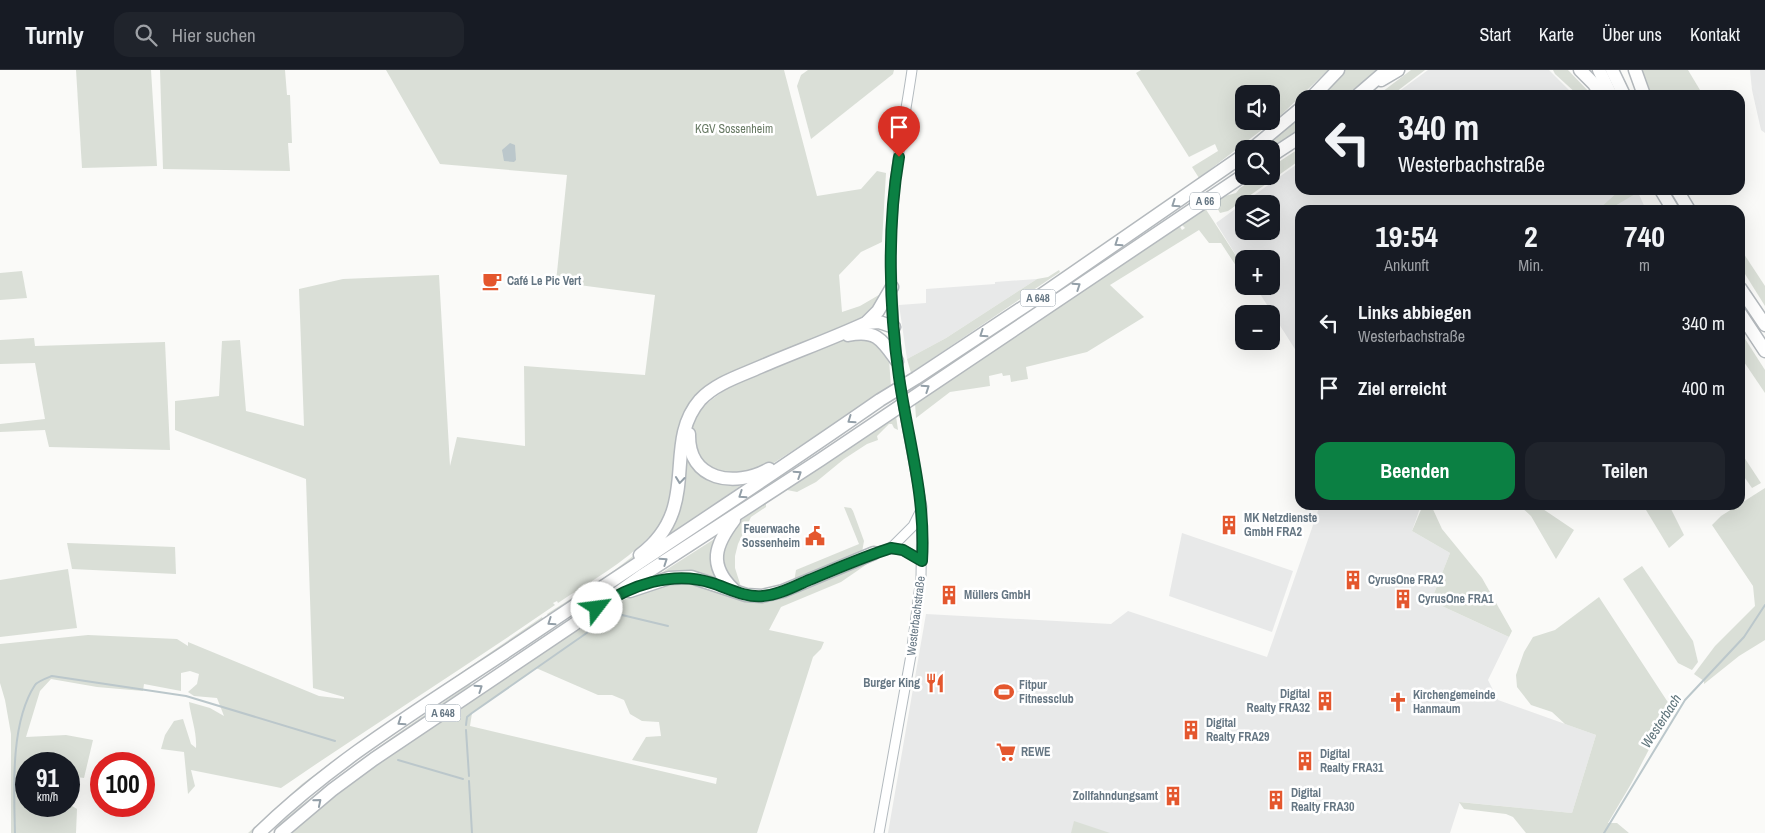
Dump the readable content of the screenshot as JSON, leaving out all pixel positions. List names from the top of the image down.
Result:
{
  "streets": {
    "highway": ["A 66", "A 648"],
    "main road": ["Westerbachstraße"]
  },
  "crossings": [
    ["A 66", "A 648"]
  ],
  "water": ["Westerbach"],
  "parks": ["KGV Sossenheim"],
  "places": {
    "cafe": ["Café Le Pic Vert"],
    "building": [
      "MK Netzdienste GmbH FRA2",
      "CyrusOne FRA2",
      "Müllers GmbH",
      "CyrusOne FRA1",
      "Digital Realty FRA32",
      "Digital Realty FRA29",
      "Digital Realty FRA31",
      "Zollfahndungsamt",
      "Digital Realty FRA30"
    ],
    "public building": ["Feuerwache Sossenheim"],
    "restaurant": ["Burger King"],
    "sports": ["Fitpur Fitnessclub"],
    "church": ["Kirchengemeinde Hanmaum"],
    "supermarket": ["REWE"]
  },
  "page": {
    "header": "Turnly",
    "search": "Hier suchen",
    "nav": [
      "Start",
      "Karte",
      "Über uns",
      "Kontakt"
    ],
    "map_buttons": ["+", "−"],
    "turn": ["340 m", "Westerbachstraße"],
    "eta": [
      "19:54",
      "Ankunft",
      "2",
      "Min.",
      "740",
      "m"
    ],
    "list": [
      {
        "name": "Links abbiegen",
        "note": "Westerbachstraße",
        "value": "340 m"
      },
      {
        "name": "Ziel erreicht",
        "value": "400 m"
      }
    ],
    "buttons": ["Beenden", "Teilen"],
    "speed": "91 km/h",
    "limit": "100"
  }
}
